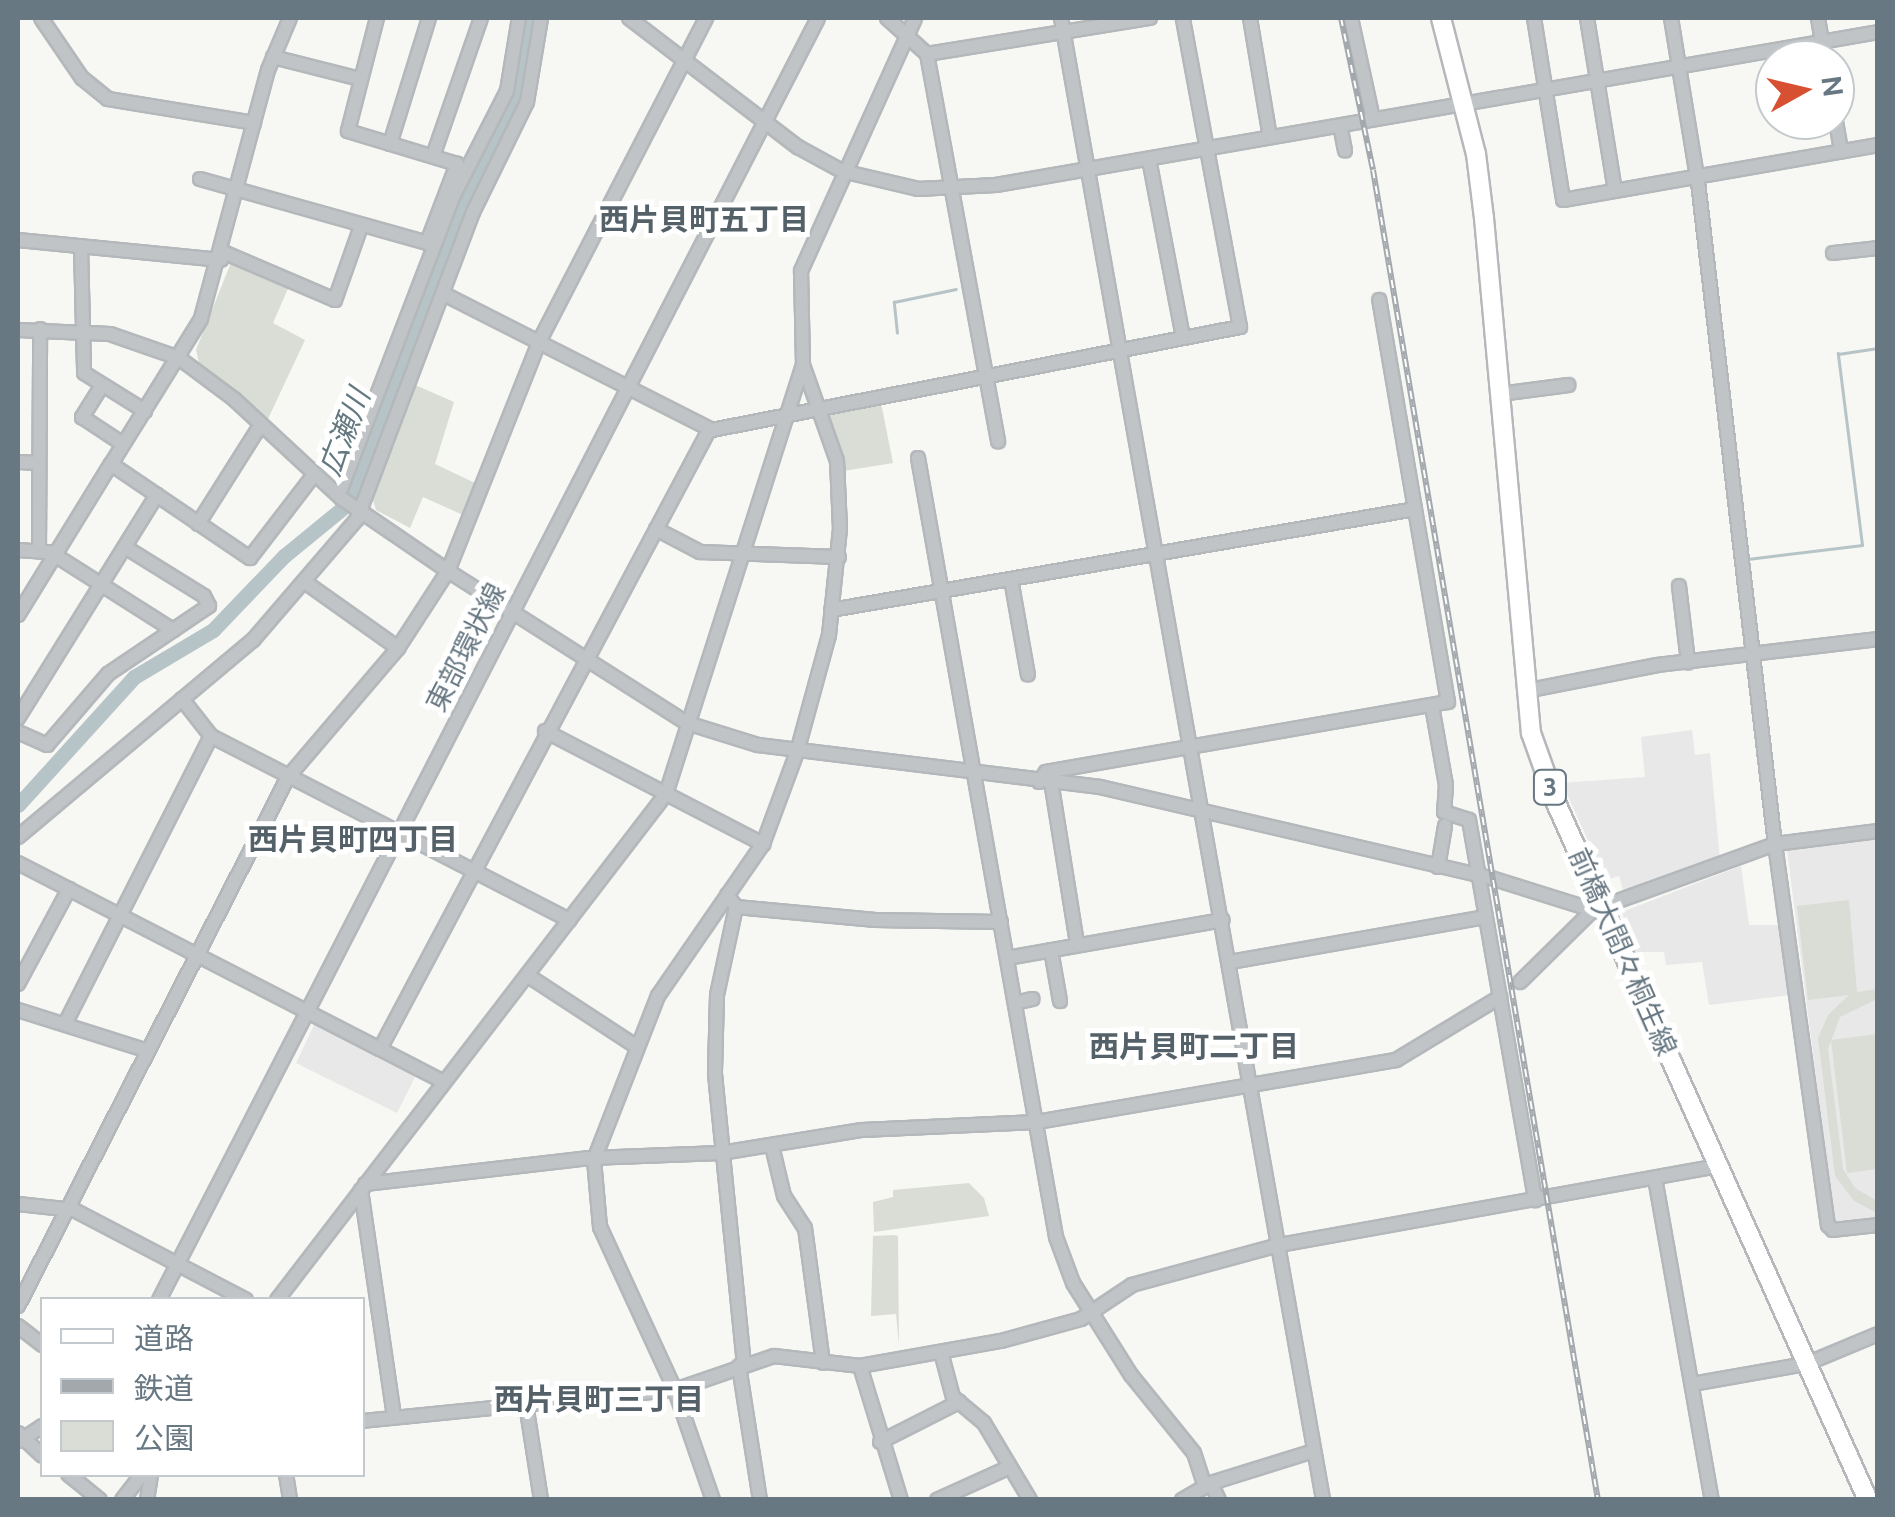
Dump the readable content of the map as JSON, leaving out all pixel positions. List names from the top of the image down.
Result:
{
  "streets": {
    "main road": ["3", "前橋大間々桐生線"],
    "street": ["東部環状線"]
  },
  "districts": [
    "西片貝町五丁目",
    "西片貝町四丁目",
    "西片貝町二丁目",
    "西片貝町三丁目"
  ],
  "water": ["広瀬川"],
  "legend": ["道路", "鉄道", "公園"],
  "north": "right"
}
